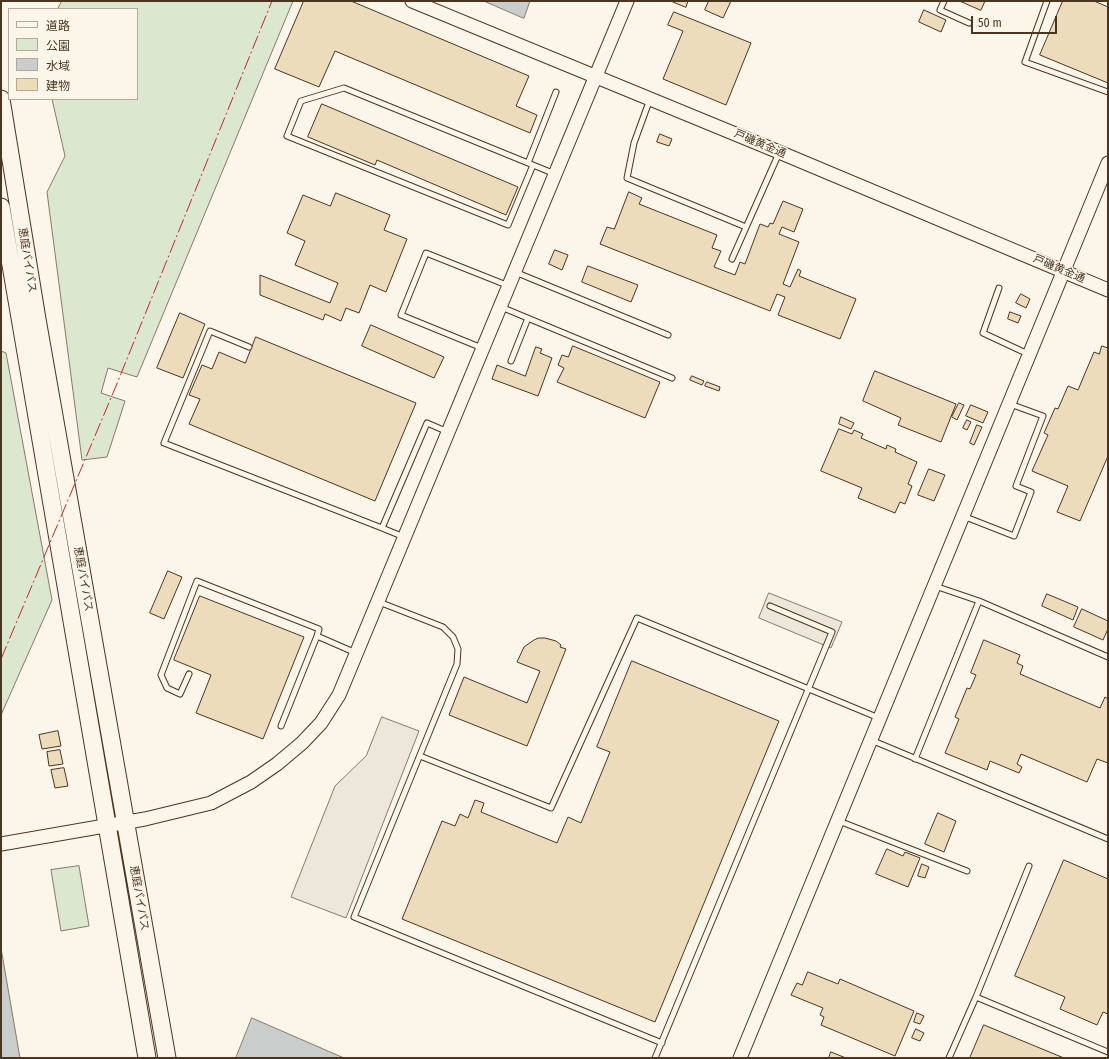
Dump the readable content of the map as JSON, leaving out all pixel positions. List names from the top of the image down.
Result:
{
  "streets": {
    "highway": ["恵庭バイパス"],
    "street": ["戸磯黄金通"]
  },
  "legend": [
    "道路",
    "公園",
    "水域",
    "建物"
  ],
  "scale_bar": "50 m"
}
